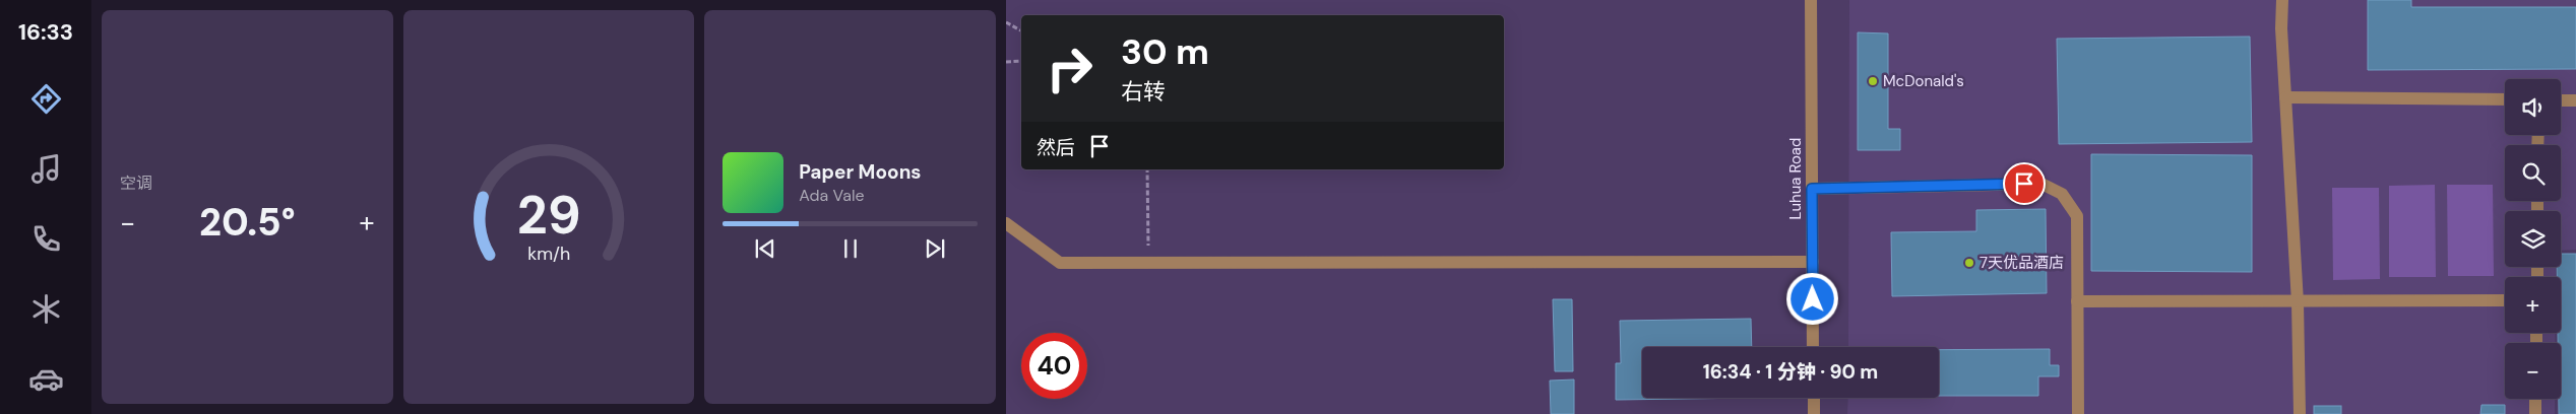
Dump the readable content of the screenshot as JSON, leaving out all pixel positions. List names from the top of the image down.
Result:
{
  "streets": {
    "street": ["Luhua Road"]
  },
  "places": ["McDonald's", "7天优品酒店"],
  "page": {
    "tabs": "16:33",
    "tile": "空调",
    "turn": ["30 m", "右转"],
    "map_buttons": ["+", "−"],
    "then": "然后",
    "song": ["Paper Moons", "Ada Vale"],
    "heat": ["−", "20.5°", "+"],
    "limit": "40",
    "trip": "16:34 · 1 分钟 · 90 m",
    "gauge": ["29", "km/h"]
  }
}
